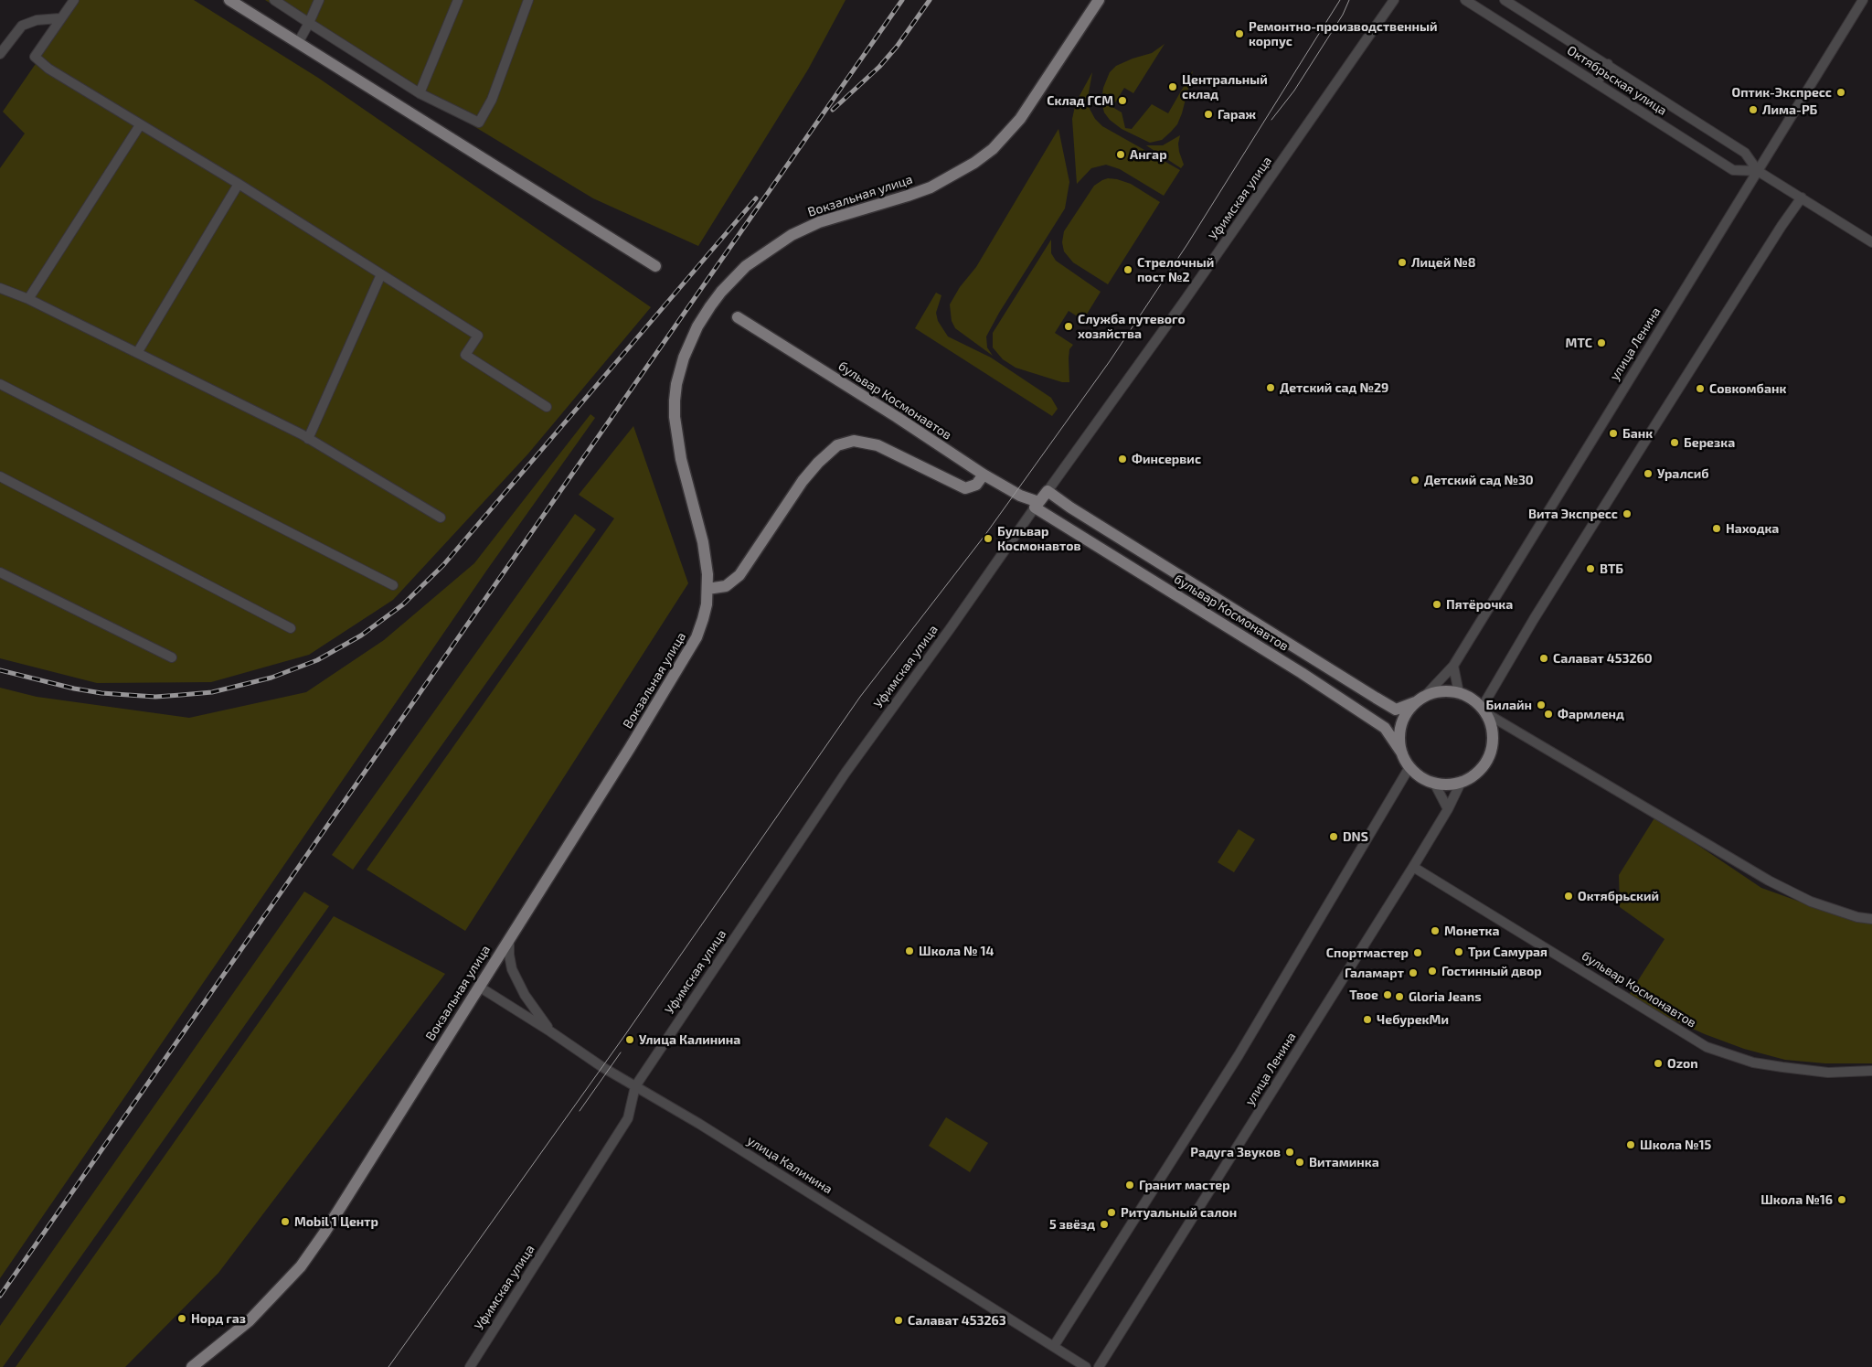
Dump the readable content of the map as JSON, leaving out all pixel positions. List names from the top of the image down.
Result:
{
  "streets": {
    "main road": [
      "Вокзальная улица",
      "Уфимская улица",
      "улица Ленина",
      "бульвар Космонавтов"
    ],
    "street": ["Октябрьская улица", "улица Калинина"]
  },
  "crossings": [
    ["Октябрьская улица", "улица Ленина"],
    ["Вокзальная улица", "улица Калинина"],
    ["Уфимская улица", "бульвар Космонавтов"],
    ["Уфимская улица", "улица Калинина"],
    ["улица Ленина", "бульвар Космонавтов"]
  ],
  "places": [
    "Ремонтно-производственный корпус",
    "Центральный склад",
    "Оптик-Экспресс",
    "Склад ГСМ",
    "Лима-РБ",
    "Гараж",
    "Ангар",
    "Лицей №8",
    "Стрелочный пост №2",
    "Служба путевого хозяйства",
    "МТС",
    "Детский сад №29",
    "Совкомбанк",
    "Банк",
    "Березка",
    "Финсервис",
    "Уралсиб",
    "Детский сад №30",
    "Вита Экспресс",
    "Находка",
    "Бульвар Космонавтов",
    "ВТБ",
    "Пятёрочка",
    "Салават 453260",
    "Билайн",
    "Фармленд",
    "DNS",
    "Октябрьский",
    "Монетка",
    "Школа № 14",
    "Три Самурая",
    "Спортмастер",
    "Гостинный двор",
    "Галамарт",
    "Твое",
    "Gloria Jeans",
    "ЧебурекМи",
    "Улица Калинина",
    "Ozon",
    "Школа №15",
    "Радуга Звуков",
    "Витаминка",
    "Гранит мастер",
    "Школа №16",
    "Ритуальный салон",
    "Mobil 1 Центр",
    "5 звёзд",
    "Норд газ",
    "Салават 453263"
  ]
}
